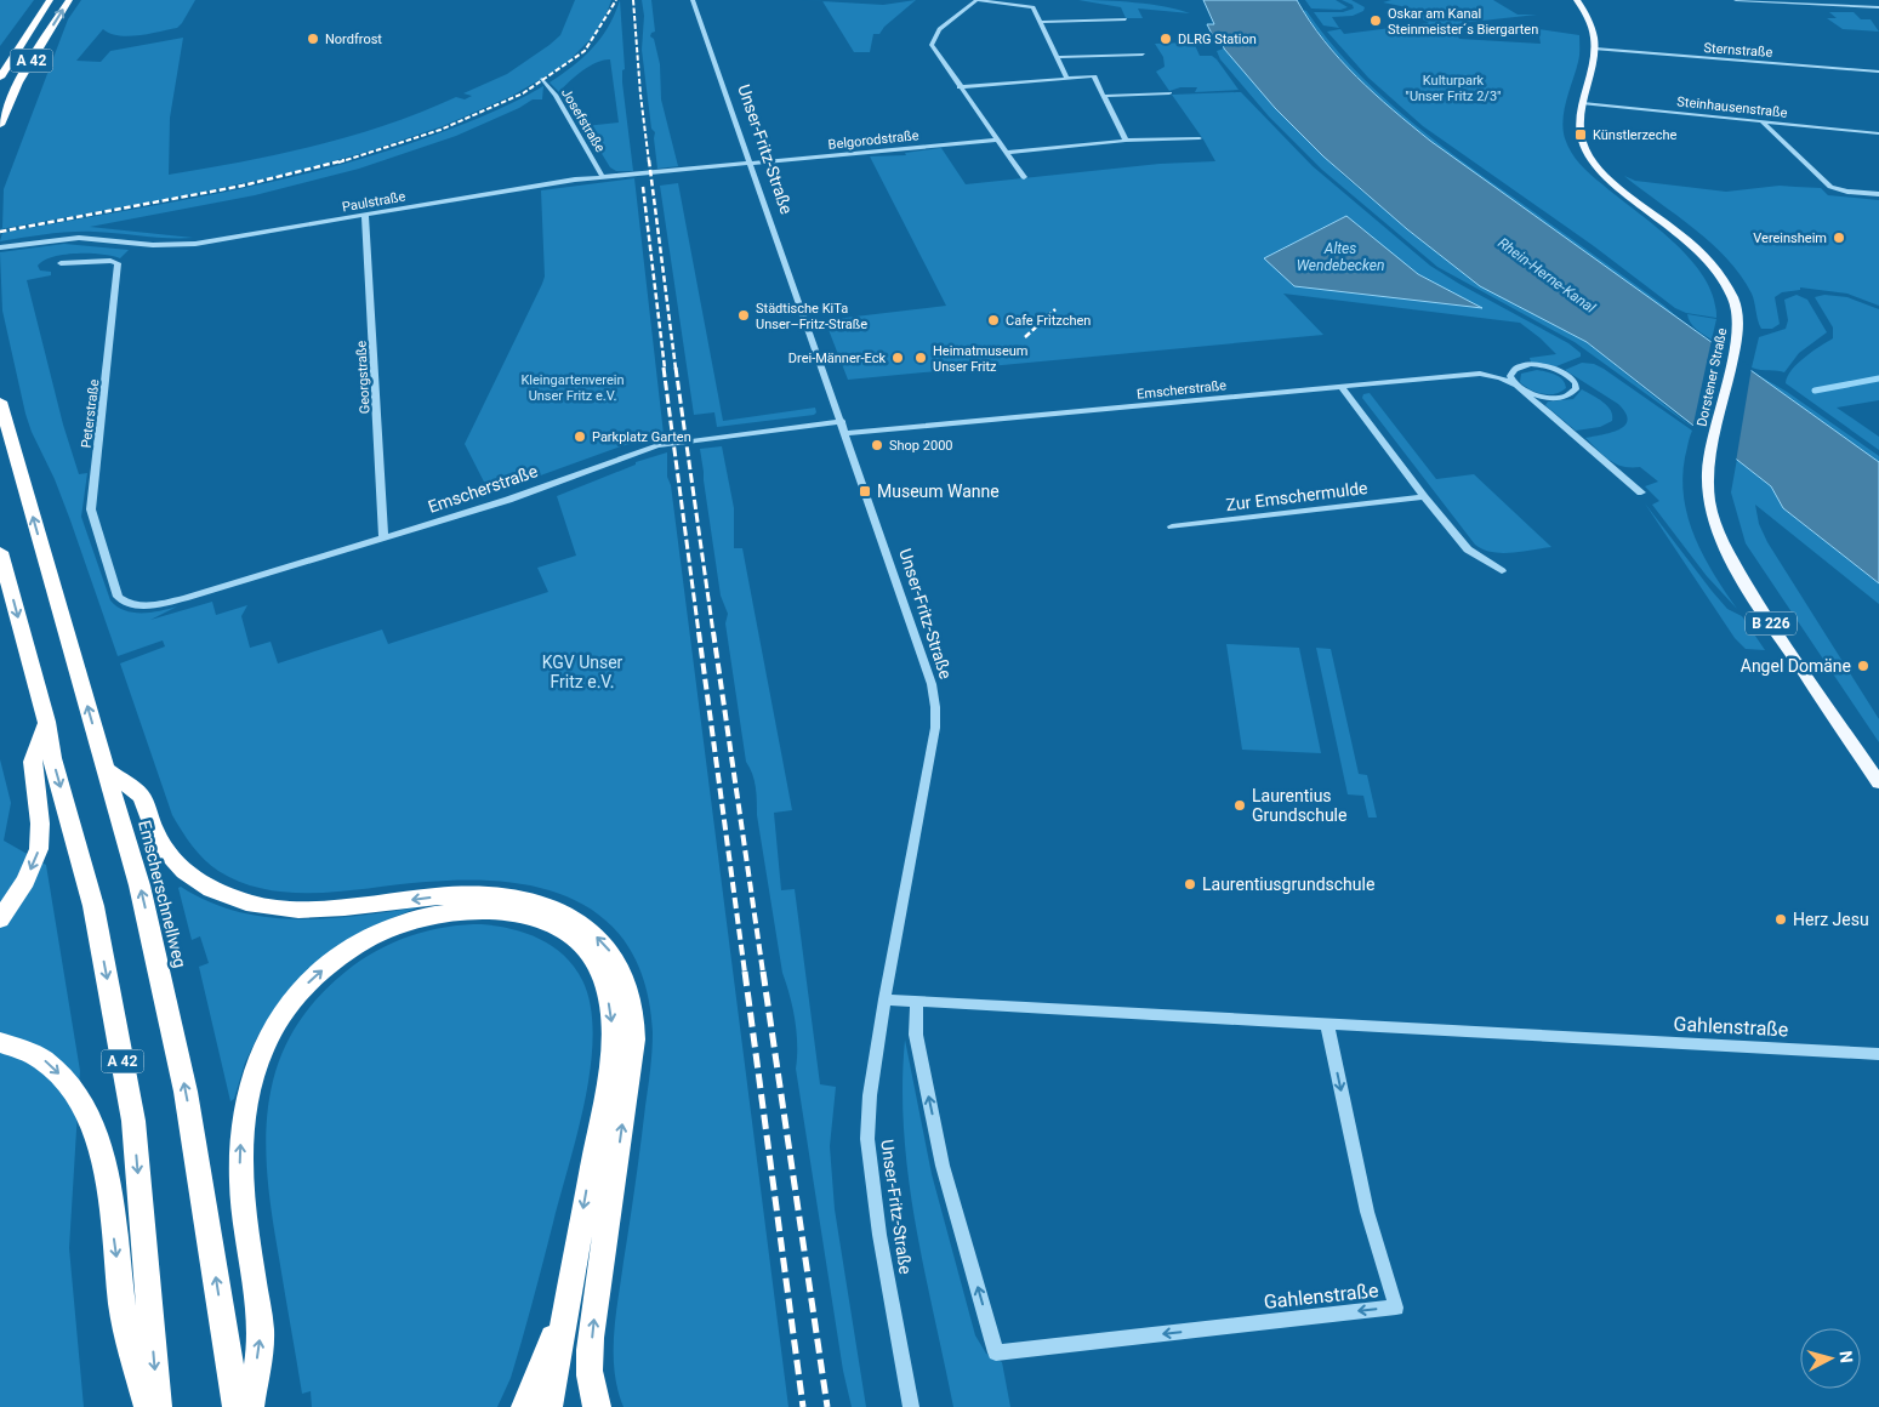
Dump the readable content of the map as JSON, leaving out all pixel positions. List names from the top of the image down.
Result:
{
  "streets": {
    "highway": ["A 42", "Emscherschnellweg"],
    "main road": ["Dorstener Straße", "B 226"],
    "street": [
      "Sternstraße",
      "Steinhausenstraße",
      "Josefstraße",
      "Belgorodstraße",
      "Unser-Fritz-Straße",
      "Paulstraße",
      "Georgstraße",
      "Emscherstraße",
      "Peterstraße",
      "Zur Emschermulde",
      "Gahlenstraße"
    ]
  },
  "crossings": [
    ["Sternstraße", "Dorstener Straße"],
    ["Steinhausenstraße", "Dorstener Straße"],
    ["Josefstraße", "Paulstraße"],
    ["Belgorodstraße", "Unser-Fritz-Straße"],
    ["Belgorodstraße", "Paulstraße"],
    ["Unser-Fritz-Straße", "Paulstraße"],
    ["Unser-Fritz-Straße", "Emscherstraße"],
    ["Unser-Fritz-Straße", "Gahlenstraße"],
    ["Paulstraße", "Georgstraße"],
    ["Georgstraße", "Emscherstraße"],
    ["Emscherstraße", "Peterstraße"]
  ],
  "water": ["Altes Wendebecken", "Rhein-Herne-Kanal"],
  "parks": ["Kulturpark \"Unser Fritz 2/3\"", "Kleingartenverein Unser Fritz e.V.", "KGV Unser Fritz e.V."],
  "places": {
    "other": [
      "Oskar am Kanal Steinmeister´s Biergarten",
      "Nordfrost",
      "DLRG Station",
      "Vereinsheim",
      "Städtische KiTa Unser–Fritz-Straße",
      "Cafe Fritzchen",
      "Drei-Männer-Eck",
      "Heimatmuseum Unser Fritz",
      "Parkplatz Garten",
      "Shop 2000",
      "Angel Domäne",
      "Laurentius Grundschule",
      "Laurentiusgrundschule",
      "Herz Jesu"
    ],
    "transit": ["Künstlerzeche", "Museum Wanne"]
  },
  "north": "right"
}
